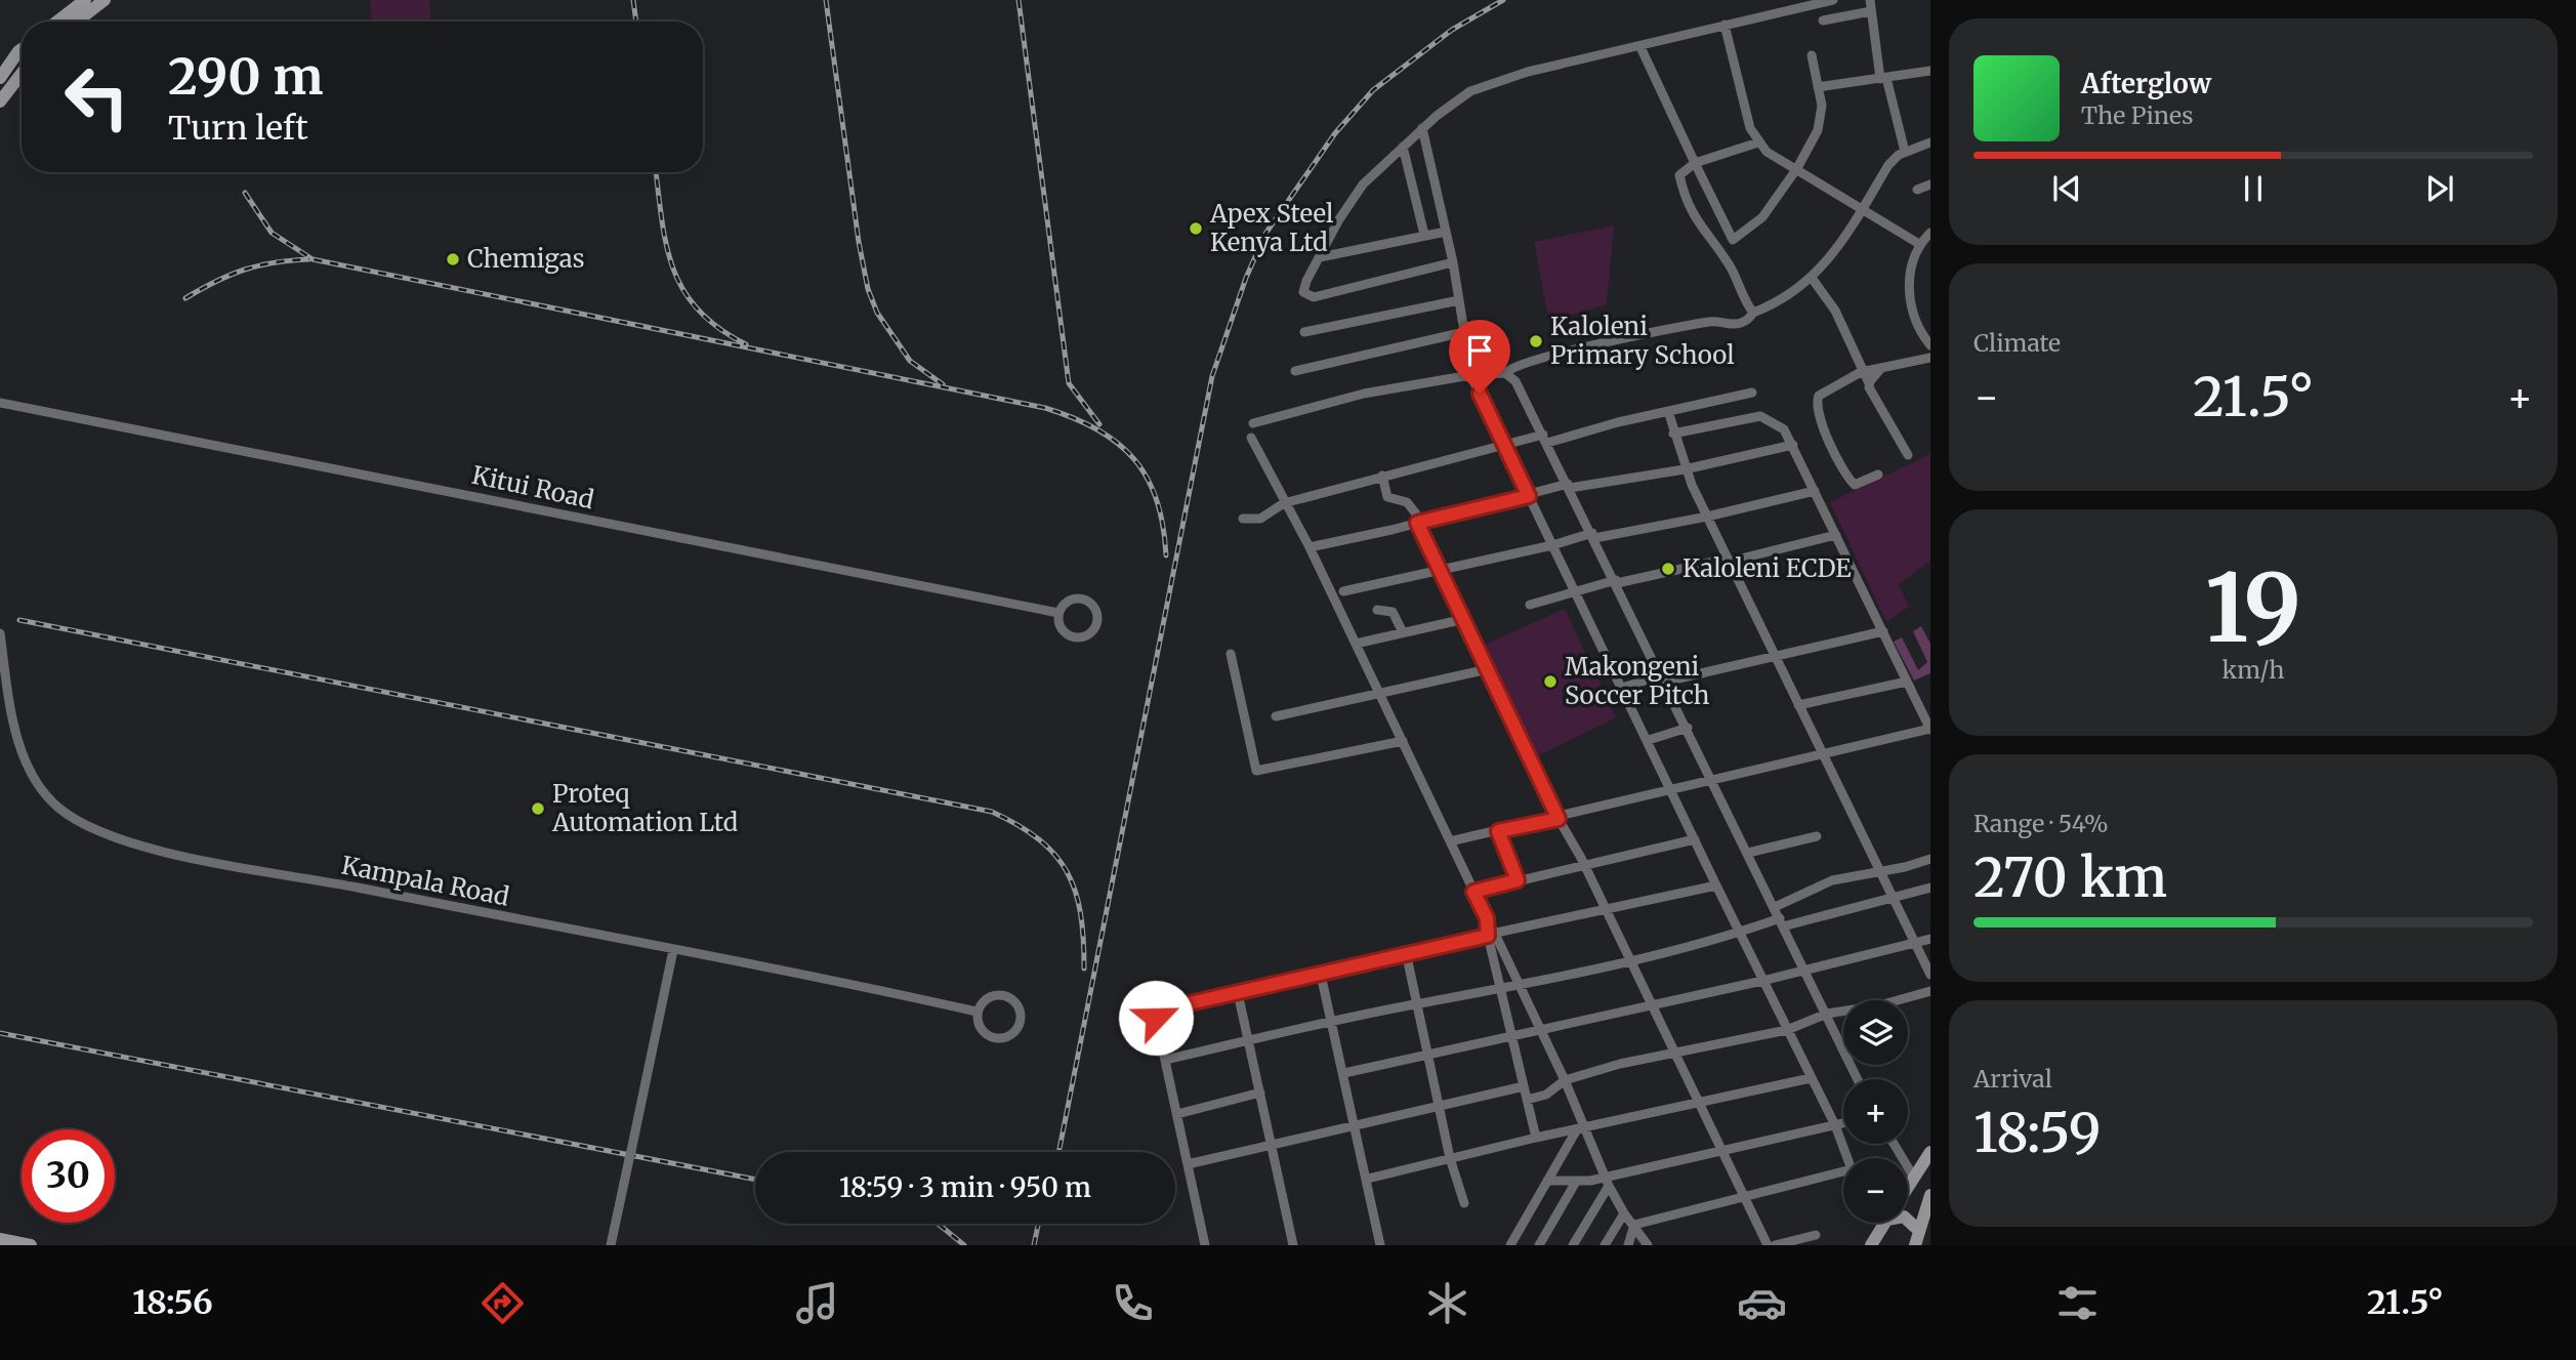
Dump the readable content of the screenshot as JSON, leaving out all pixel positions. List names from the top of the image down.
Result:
{
  "streets": {
    "street": ["Kitui Road", "Kampala Road"]
  },
  "places": [
    "Apex Steel Kenya Ltd",
    "Chemigas",
    "Kaloleni Primary School",
    "Kaloleni ECDE",
    "Makongeni Soccer Pitch",
    "Proteq Automation Ltd"
  ],
  "page": {
    "turn": ["290 m", "Turn left"],
    "song": ["Afterglow", "The Pines"],
    "tile": [
      "Climate",
      ["19", "km/h"],
      ["Range · 54%", "270 km"],
      ["Arrival", "18:59"]
    ],
    "heat": ["−", "21.5°", "+"],
    "map_buttons": ["+", "−"],
    "limit": "30",
    "trip": "18:59 · 3 min · 950 m",
    "tabs": ["18:56", "21.5°"]
  }
}
